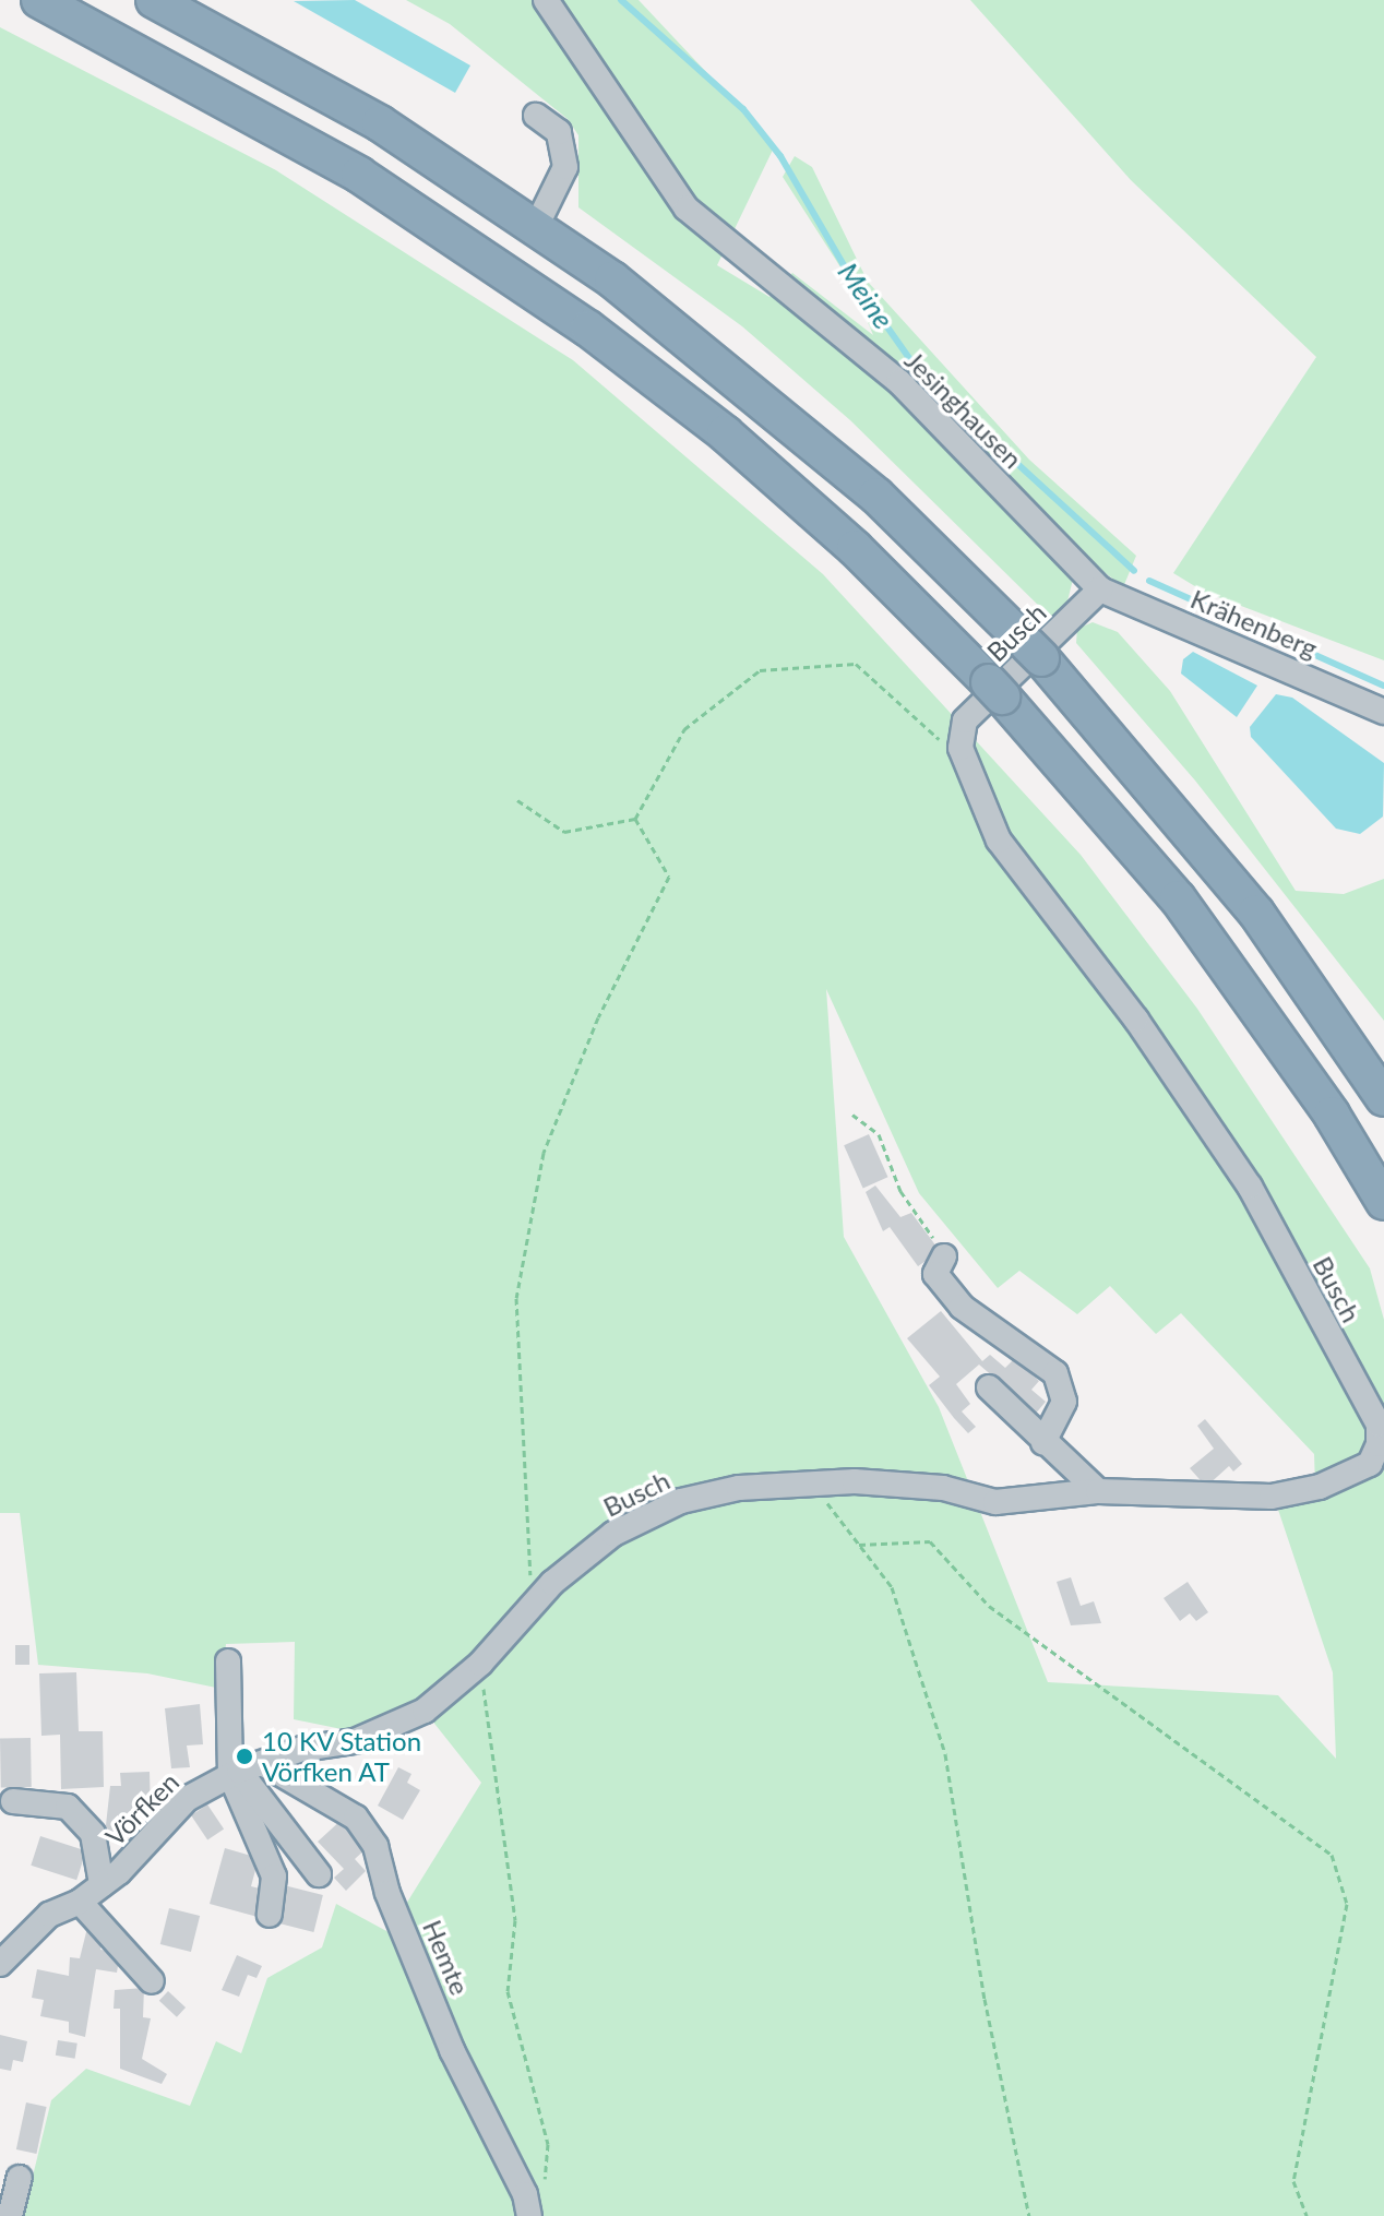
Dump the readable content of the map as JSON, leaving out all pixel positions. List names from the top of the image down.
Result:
{
  "streets": {
    "street": [
      "Jesinghausen",
      "Krähenberg",
      "Busch",
      "Vörfken",
      "Hemte"
    ]
  },
  "crossings": [
    ["Jesinghausen", "Krähenberg"],
    ["Jesinghausen", "Busch"],
    ["Krähenberg", "Busch"],
    ["Busch", "Vörfken"],
    ["Vörfken", "Hemte"]
  ],
  "water": ["Meine"],
  "places": ["10 KV Station Vörfken AT"]
}
